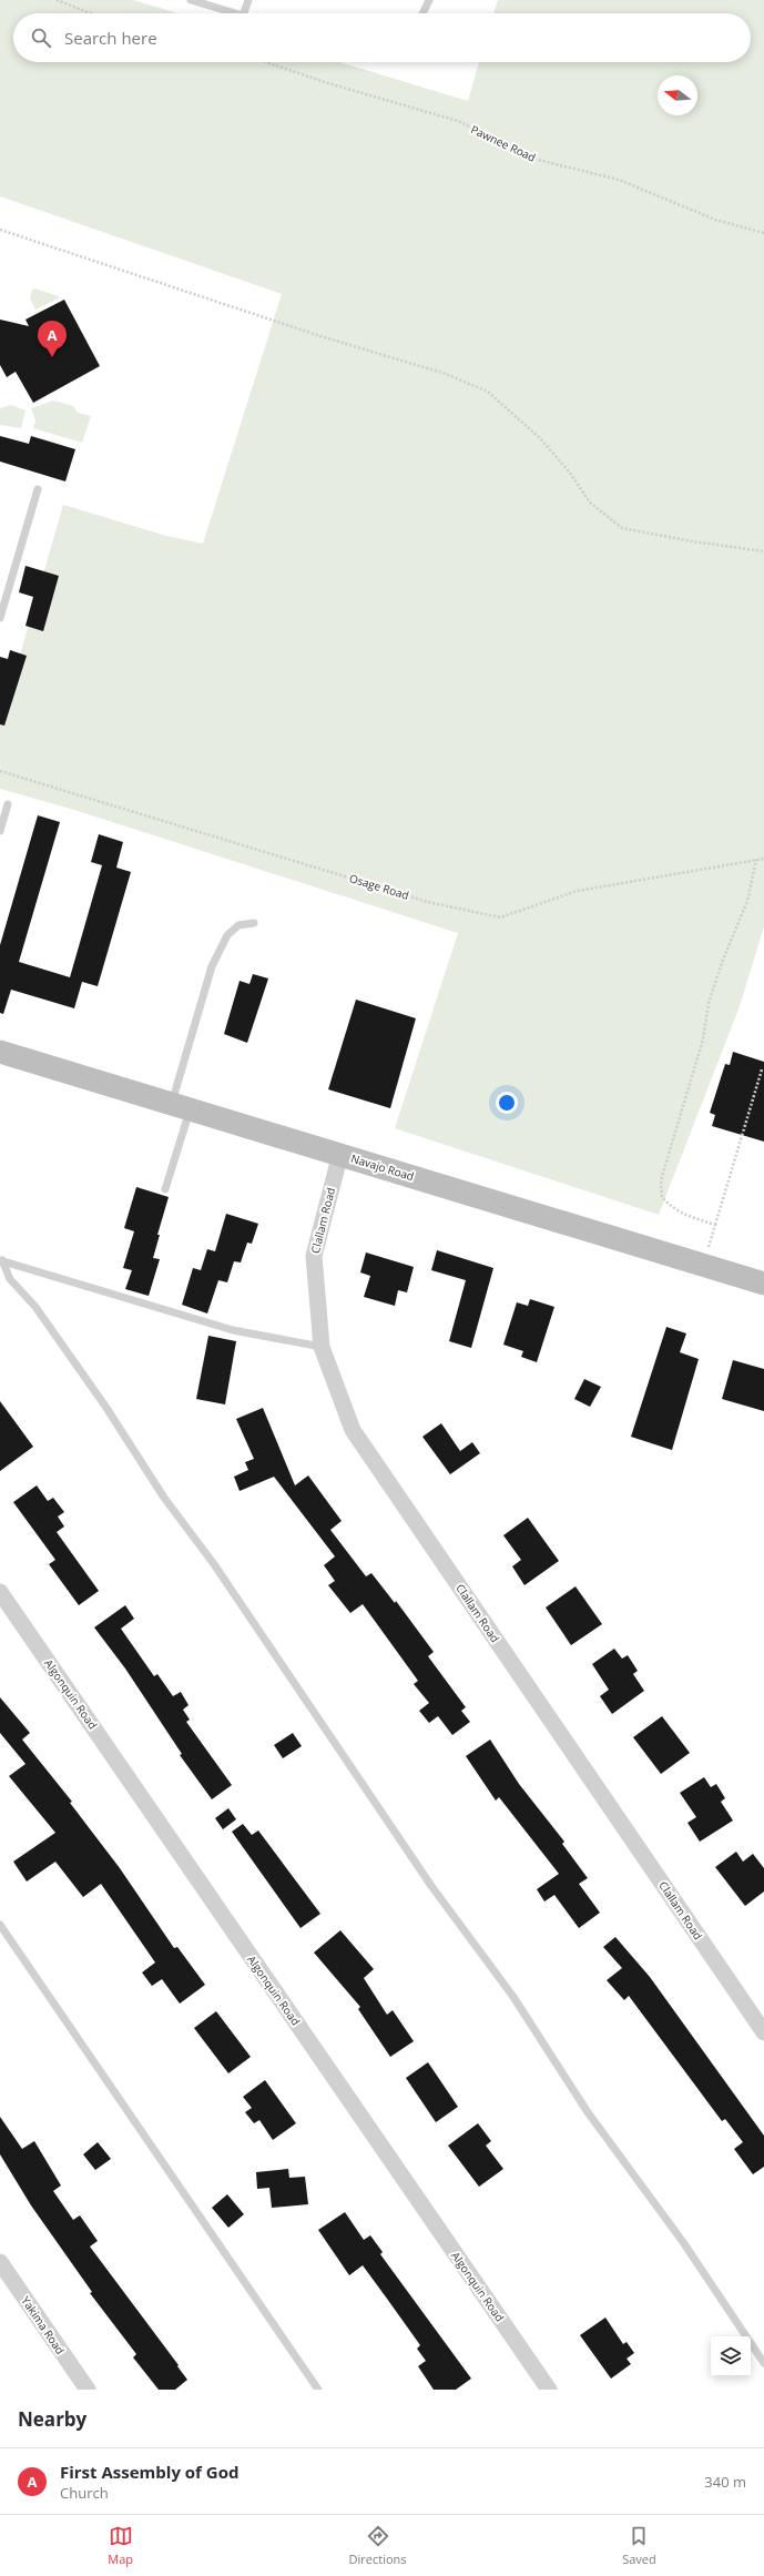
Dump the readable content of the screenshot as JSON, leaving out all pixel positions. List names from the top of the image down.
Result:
{
  "streets": {
    "main road": ["Navajo Road"],
    "street": ["Clallam Road", "Algonquin Road", "Yakima Road"],
    "path": ["Pawnee Road", "Osage Road"]
  },
  "crossings": [
    ["Navajo Road", "Clallam Road"]
  ],
  "north": "left",
  "page": {
    "search": "Search here",
    "pins": "A",
    "heading": "Nearby",
    "list": [
      {
        "mark": "A",
        "name": "First Assembly of God",
        "note": "Church",
        "value": "340 m"
      }
    ],
    "nav": ["Map", "Directions", "Saved"]
  }
}
